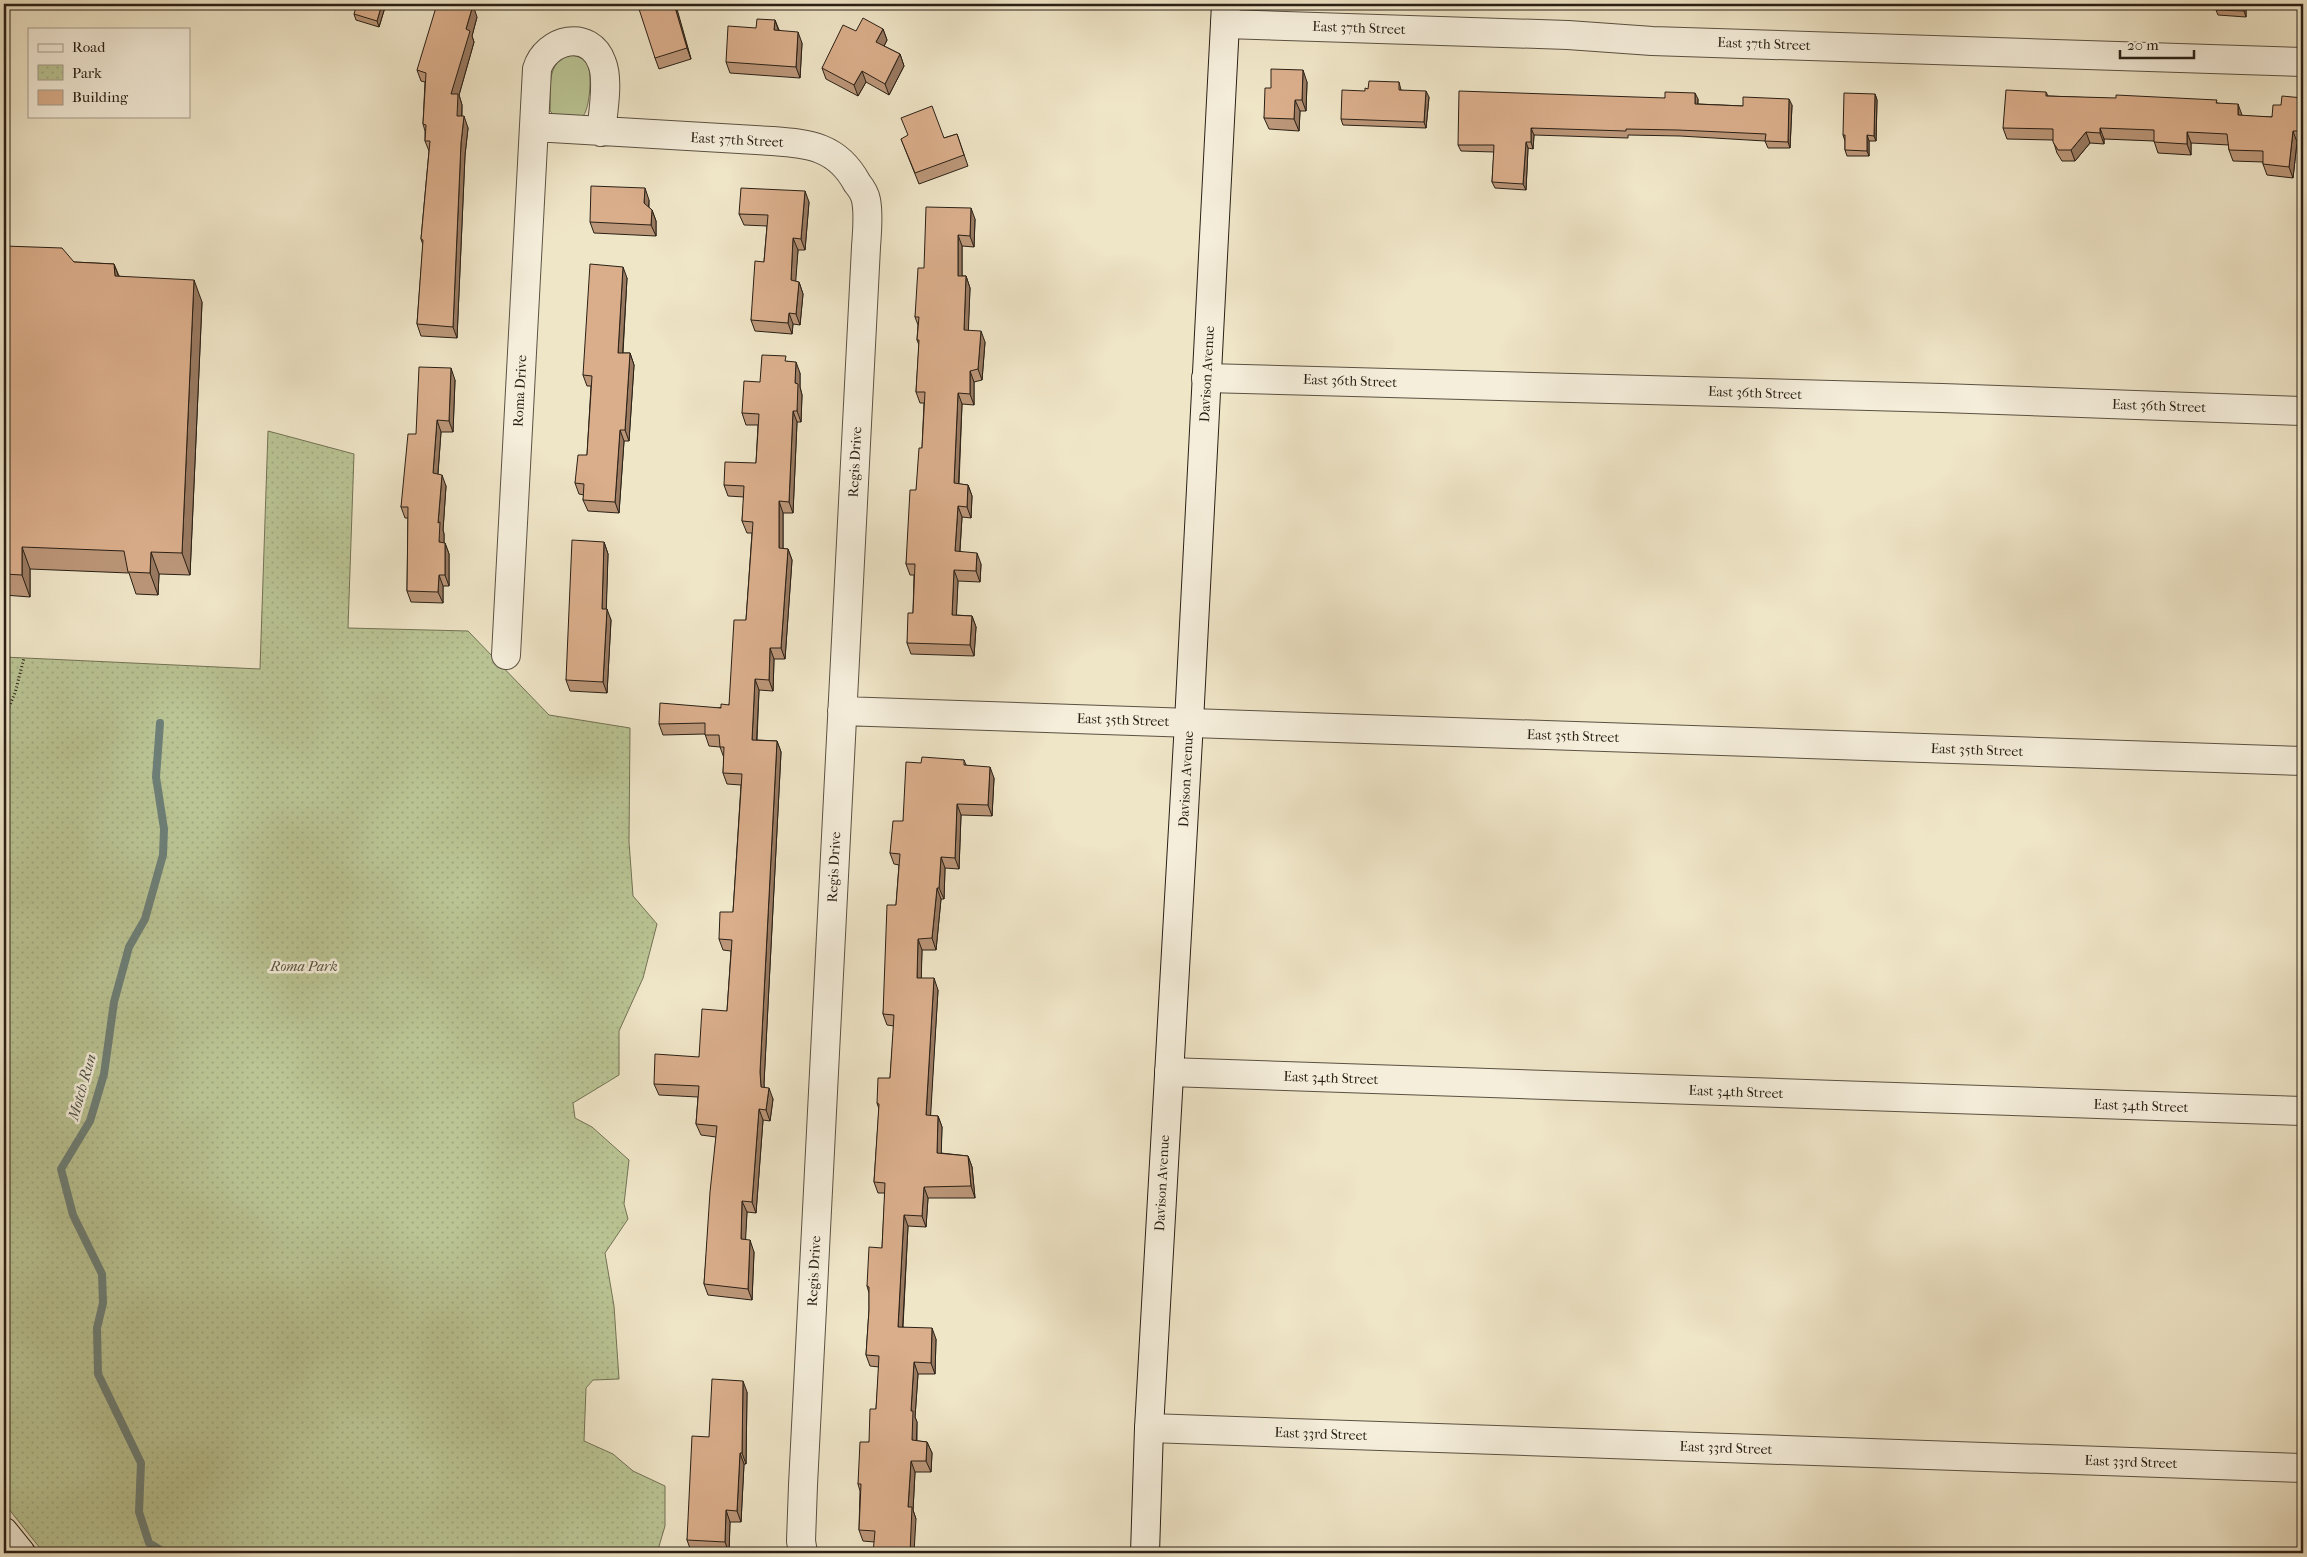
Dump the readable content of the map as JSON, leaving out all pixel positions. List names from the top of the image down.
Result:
{
  "streets": {
    "street": [
      "East 37th Street",
      "Davison Avenue",
      "East 36th Street",
      "Roma Drive",
      "Regis Drive",
      "East 35th Street",
      "East 34th Street",
      "East 33rd Street"
    ]
  },
  "crossings": [
    ["East 37th Street", "Davison Avenue"],
    ["East 37th Street", "Roma Drive"],
    ["East 37th Street", "Regis Drive"],
    ["Davison Avenue", "East 36th Street"],
    ["Davison Avenue", "East 35th Street"],
    ["Davison Avenue", "East 34th Street"],
    ["Davison Avenue", "East 33rd Street"],
    ["Regis Drive", "East 35th Street"]
  ],
  "water": ["Motch Run"],
  "parks": ["Roma Park"],
  "legend": ["Road", "Park", "Building"],
  "scale_bar": "20 m"
}
